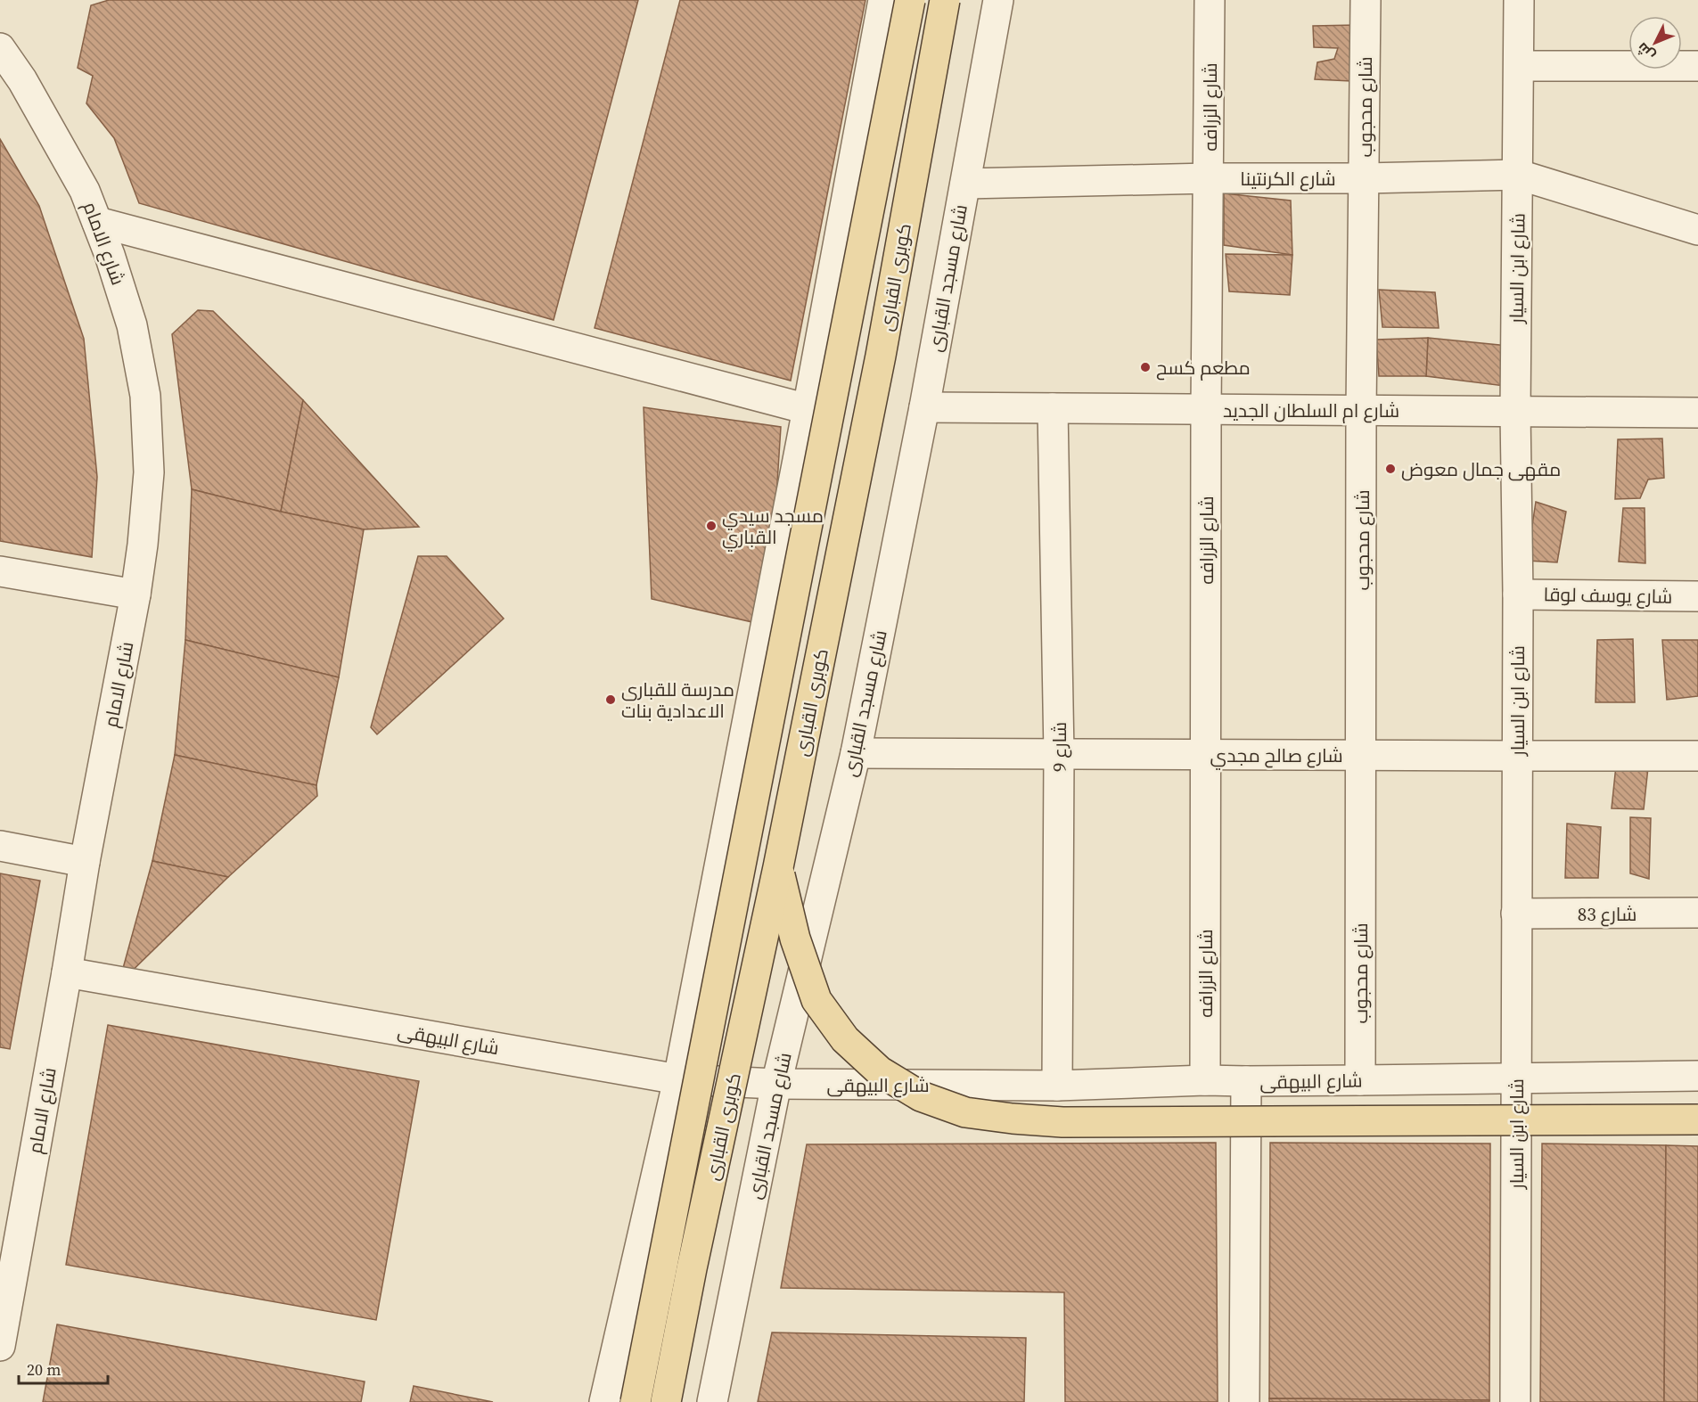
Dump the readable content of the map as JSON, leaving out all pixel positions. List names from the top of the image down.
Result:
{
  "streets": {
    "main road": ["كوبرى القبارى"],
    "street": [
      "شارع الزرافه",
      "شارع محجوب",
      "شارع الكرنتينا",
      "شارع الامام",
      "شارع ابن السيار",
      "شارع مسجد القبارى",
      "شارع ام السلطان الجديد",
      "شارع يوسف لوقا",
      "شارع 9",
      "شارع صالح مجدي",
      "شارع 83",
      "شارع البيهقى"
    ]
  },
  "crossings": [
    ["شارع الزرافه", "شارع الكرنتينا"],
    ["شارع الزرافه", "شارع ام السلطان الجديد"],
    ["شارع الزرافه", "شارع صالح مجدي"],
    ["شارع الزرافه", "شارع البيهقى"],
    ["شارع محجوب", "شارع الكرنتينا"],
    ["شارع محجوب", "شارع ام السلطان الجديد"],
    ["شارع محجوب", "شارع صالح مجدي"],
    ["شارع محجوب", "شارع البيهقى"],
    ["شارع الكرنتينا", "شارع ابن السيار"],
    ["شارع الكرنتينا", "شارع مسجد القبارى"],
    ["شارع الامام", "شارع البيهقى"],
    ["شارع ابن السيار", "شارع ام السلطان الجديد"],
    ["شارع ابن السيار", "شارع يوسف لوقا"],
    ["شارع ابن السيار", "شارع صالح مجدي"],
    ["شارع ابن السيار", "شارع 83"],
    ["شارع ابن السيار", "شارع البيهقى"],
    ["شارع مسجد القبارى", "شارع ام السلطان الجديد"],
    ["شارع مسجد القبارى", "شارع صالح مجدي"],
    ["شارع مسجد القبارى", "شارع البيهقى"],
    ["شارع ام السلطان الجديد", "شارع 9"],
    ["شارع 9", "شارع صالح مجدي"],
    ["شارع 9", "شارع البيهقى"]
  ],
  "places": [
    "مطعم كسح",
    "مقهى جمال معوض",
    "مسجد سيدي القباري",
    "مدرسة للقبارى الاعدادية بنات"
  ],
  "scale_bar": "20 m",
  "north": "bottom left"
}
